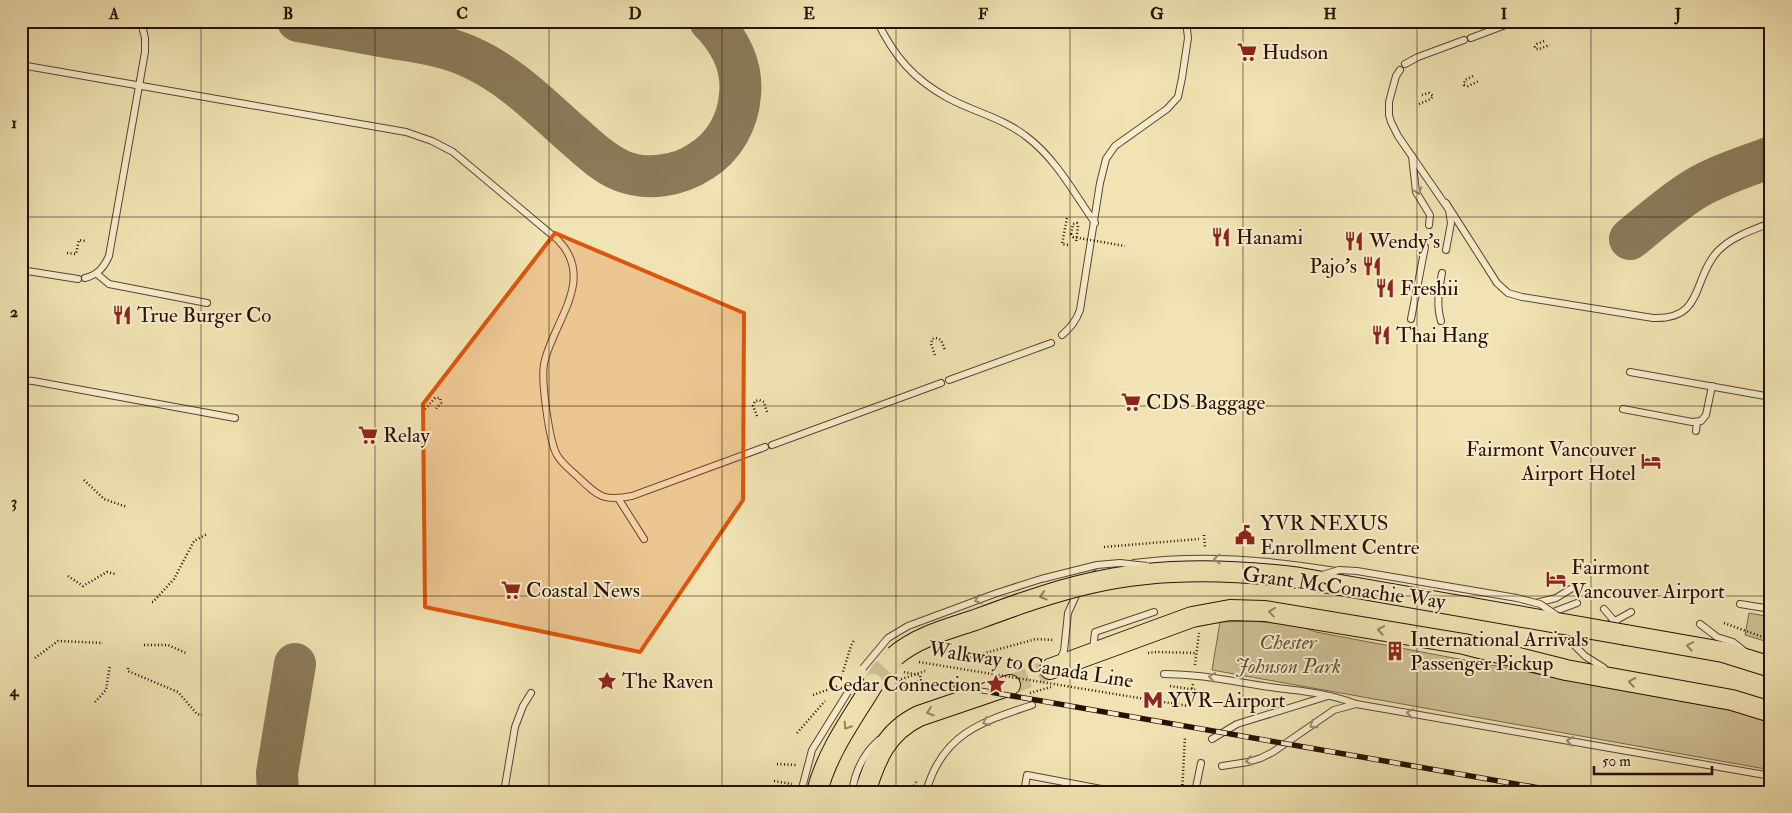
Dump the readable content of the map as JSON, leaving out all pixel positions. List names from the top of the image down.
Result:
{
  "streets": {
    "main road": ["Grant McConachie Way"],
    "path": ["Walkway to Canada Line"]
  },
  "parks": ["Chester Johnson Park"],
  "places": {
    "supermarket": [
      "Hudson",
      "CDS Baggage",
      "Relay",
      "Coastal News"
    ],
    "restaurant": [
      "Hanami",
      "Wendy's",
      "Pajo’s",
      "Freshii",
      "True Burger Co",
      "Thai Hang"
    ],
    "hotel": ["Fairmont Vancouver Airport Hotel", "Fairmont Vancouver Airport"],
    "public building": ["YVR NEXUS Enrollment Centre"],
    "building": ["International Arrivals Passenger Pickup"],
    "place": ["The Raven", "Cedar Connection"],
    "metro station": ["YVR–Airport"]
  },
  "scale_bar": "50 m",
  "grid": {
    "columns": [
      "A",
      "B",
      "C",
      "D",
      "E",
      "F",
      "G",
      "H",
      "I",
      "J"
    ],
    "rows": [
      "1",
      "2",
      "3",
      "4"
    ]
  }
}
